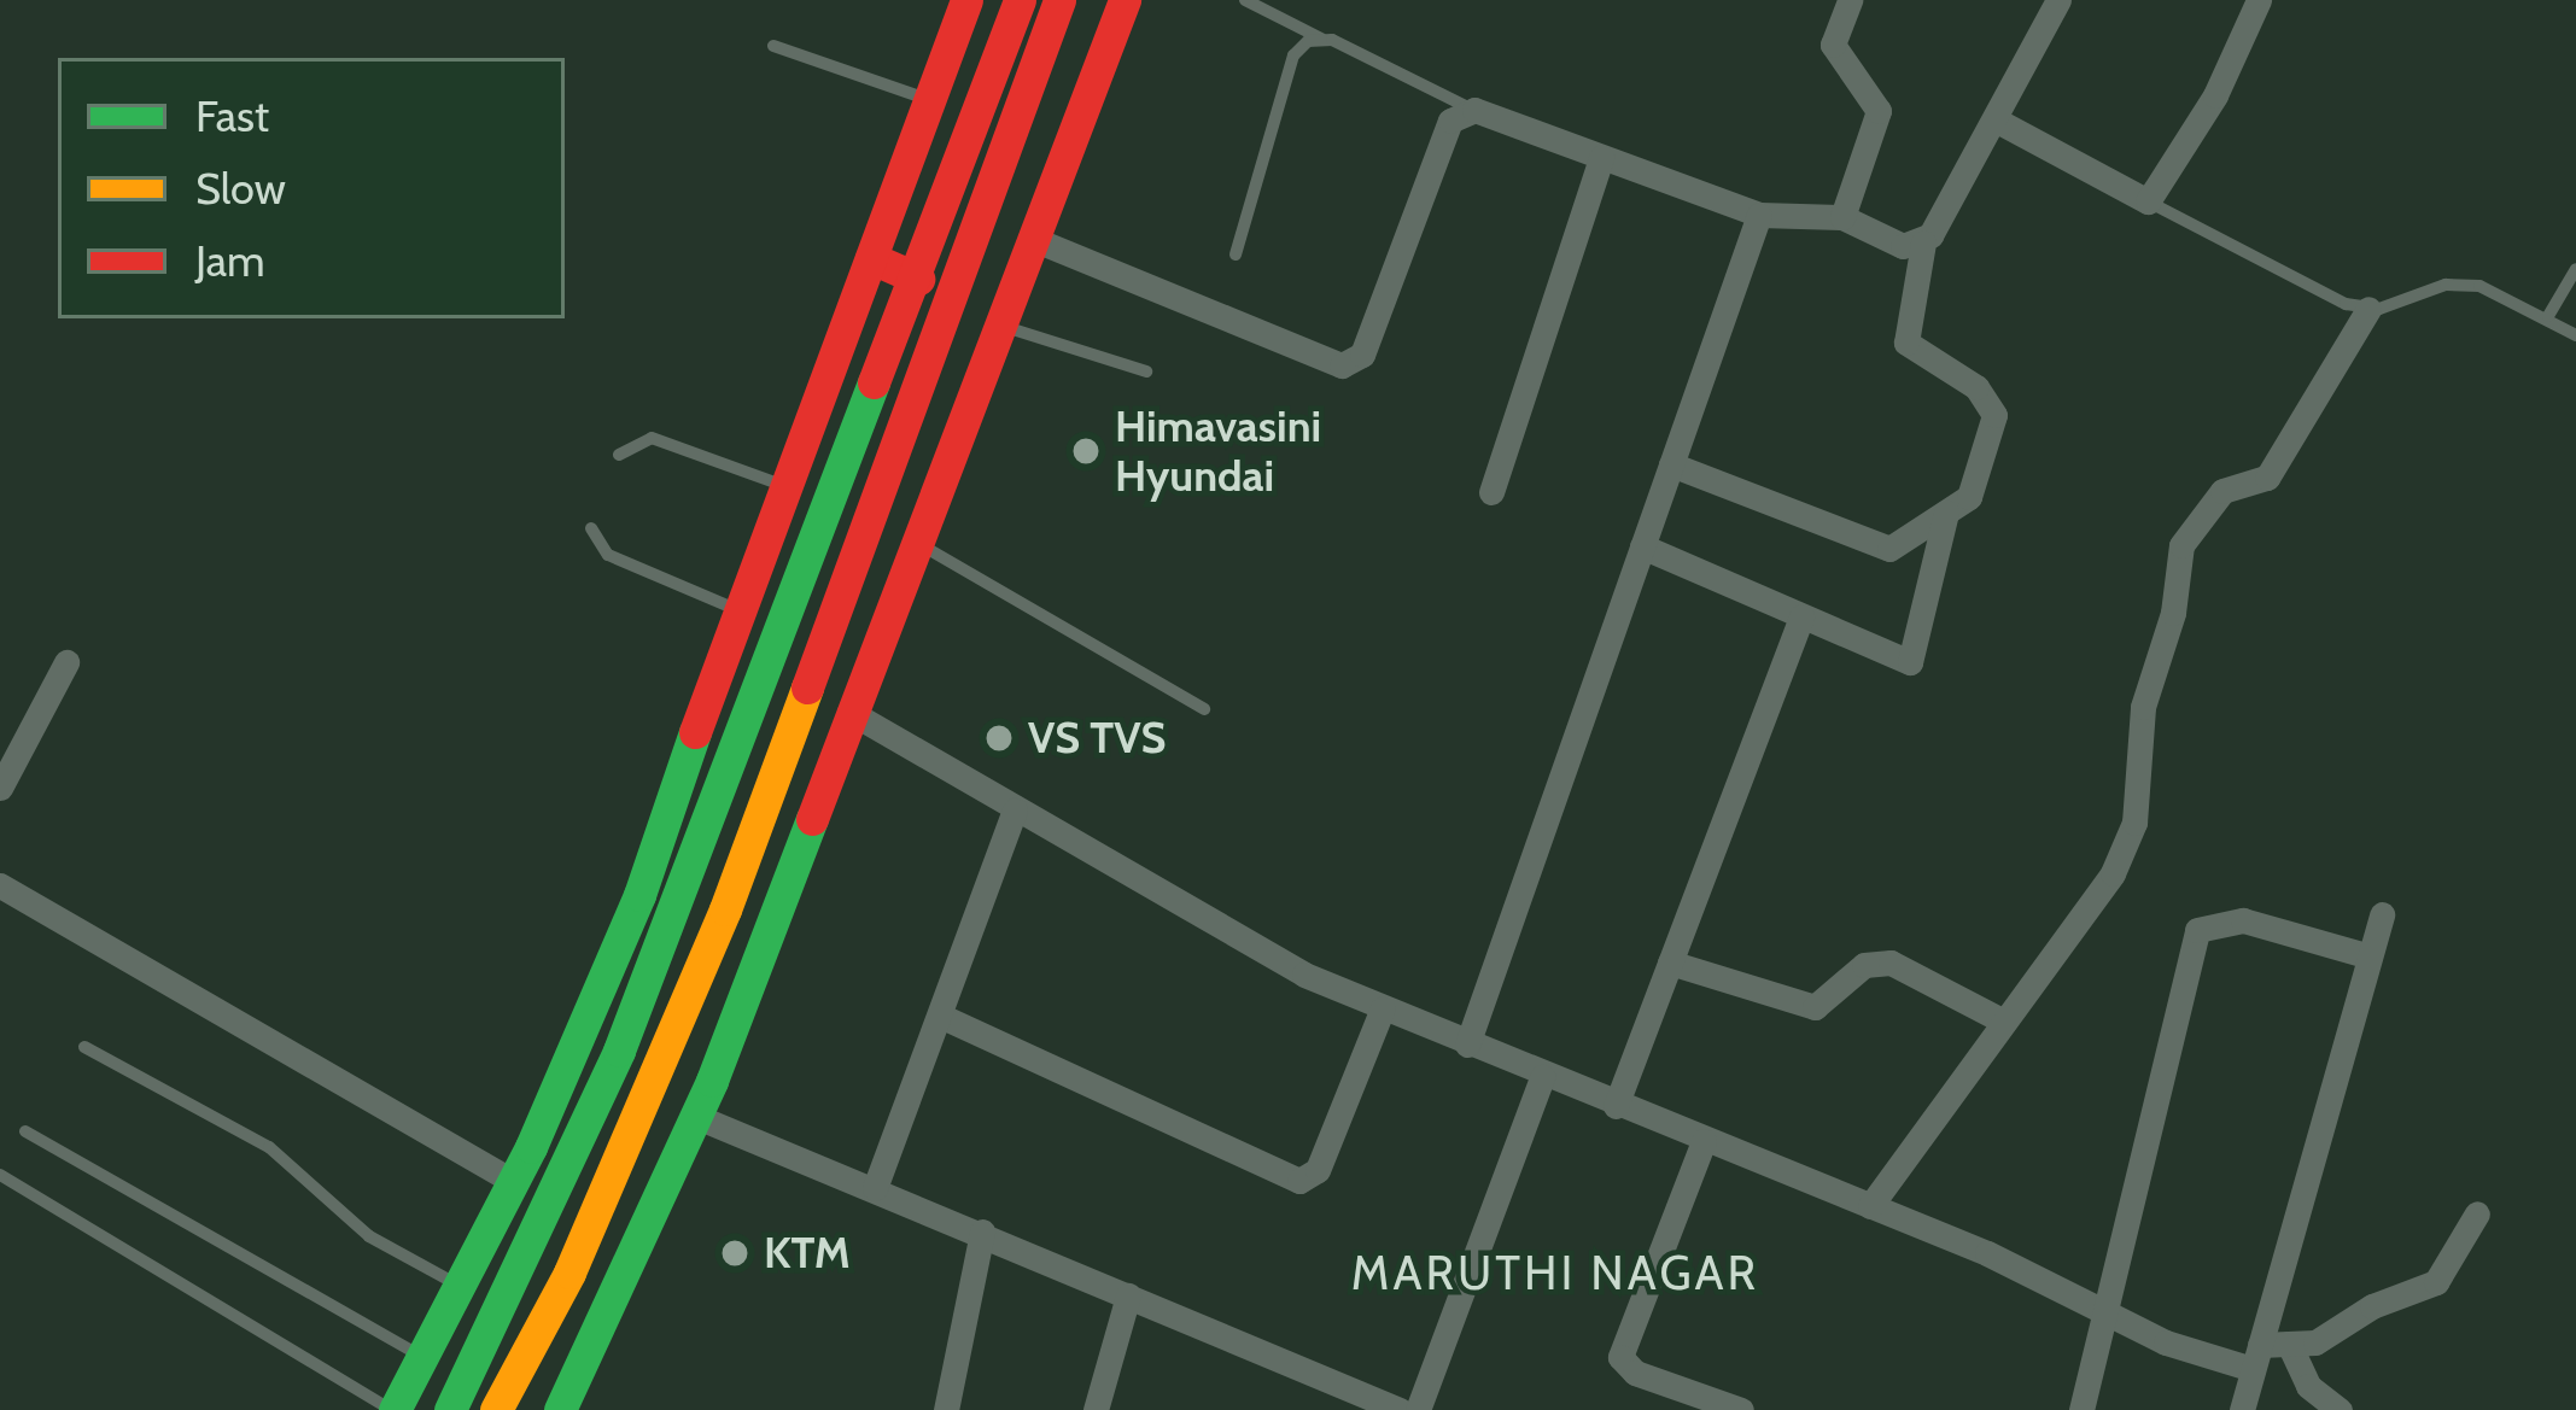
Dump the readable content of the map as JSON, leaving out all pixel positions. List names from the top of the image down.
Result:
{
  "districts": ["MARUTHI NAGAR"],
  "places": ["Himavasini Hyundai", "VS TVS", "KTM"],
  "legend": ["Fast", "Slow", "Jam"]
}
